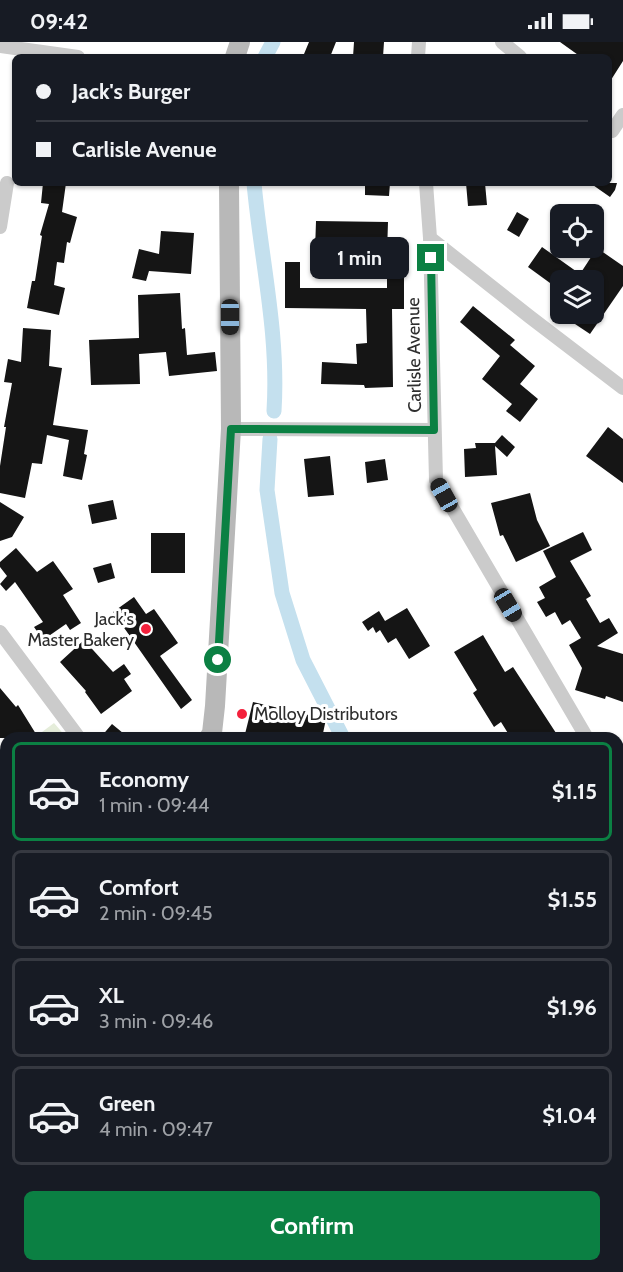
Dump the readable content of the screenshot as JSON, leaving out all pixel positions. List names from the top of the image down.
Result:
{
  "streets": {
    "street": ["Carlisle Avenue"]
  },
  "places": ["Jack's Master Bakery", "Molloy Distributors"],
  "page": {
    "status": "09:42",
    "banner": ["Jack's Burger", "Carlisle Avenue"],
    "bubble": "1 min",
    "list": [
      {
        "name": "Economy",
        "note": "1 min · 09:44",
        "value": "$1.15"
      },
      {
        "name": "Comfort",
        "note": "2 min · 09:45",
        "value": "$1.55"
      },
      {
        "name": "XL",
        "note": "3 min · 09:46",
        "value": "$1.96"
      },
      {
        "name": "Green",
        "note": "4 min · 09:47",
        "value": "$1.04"
      }
    ],
    "buttons": "Confirm"
  }
}
